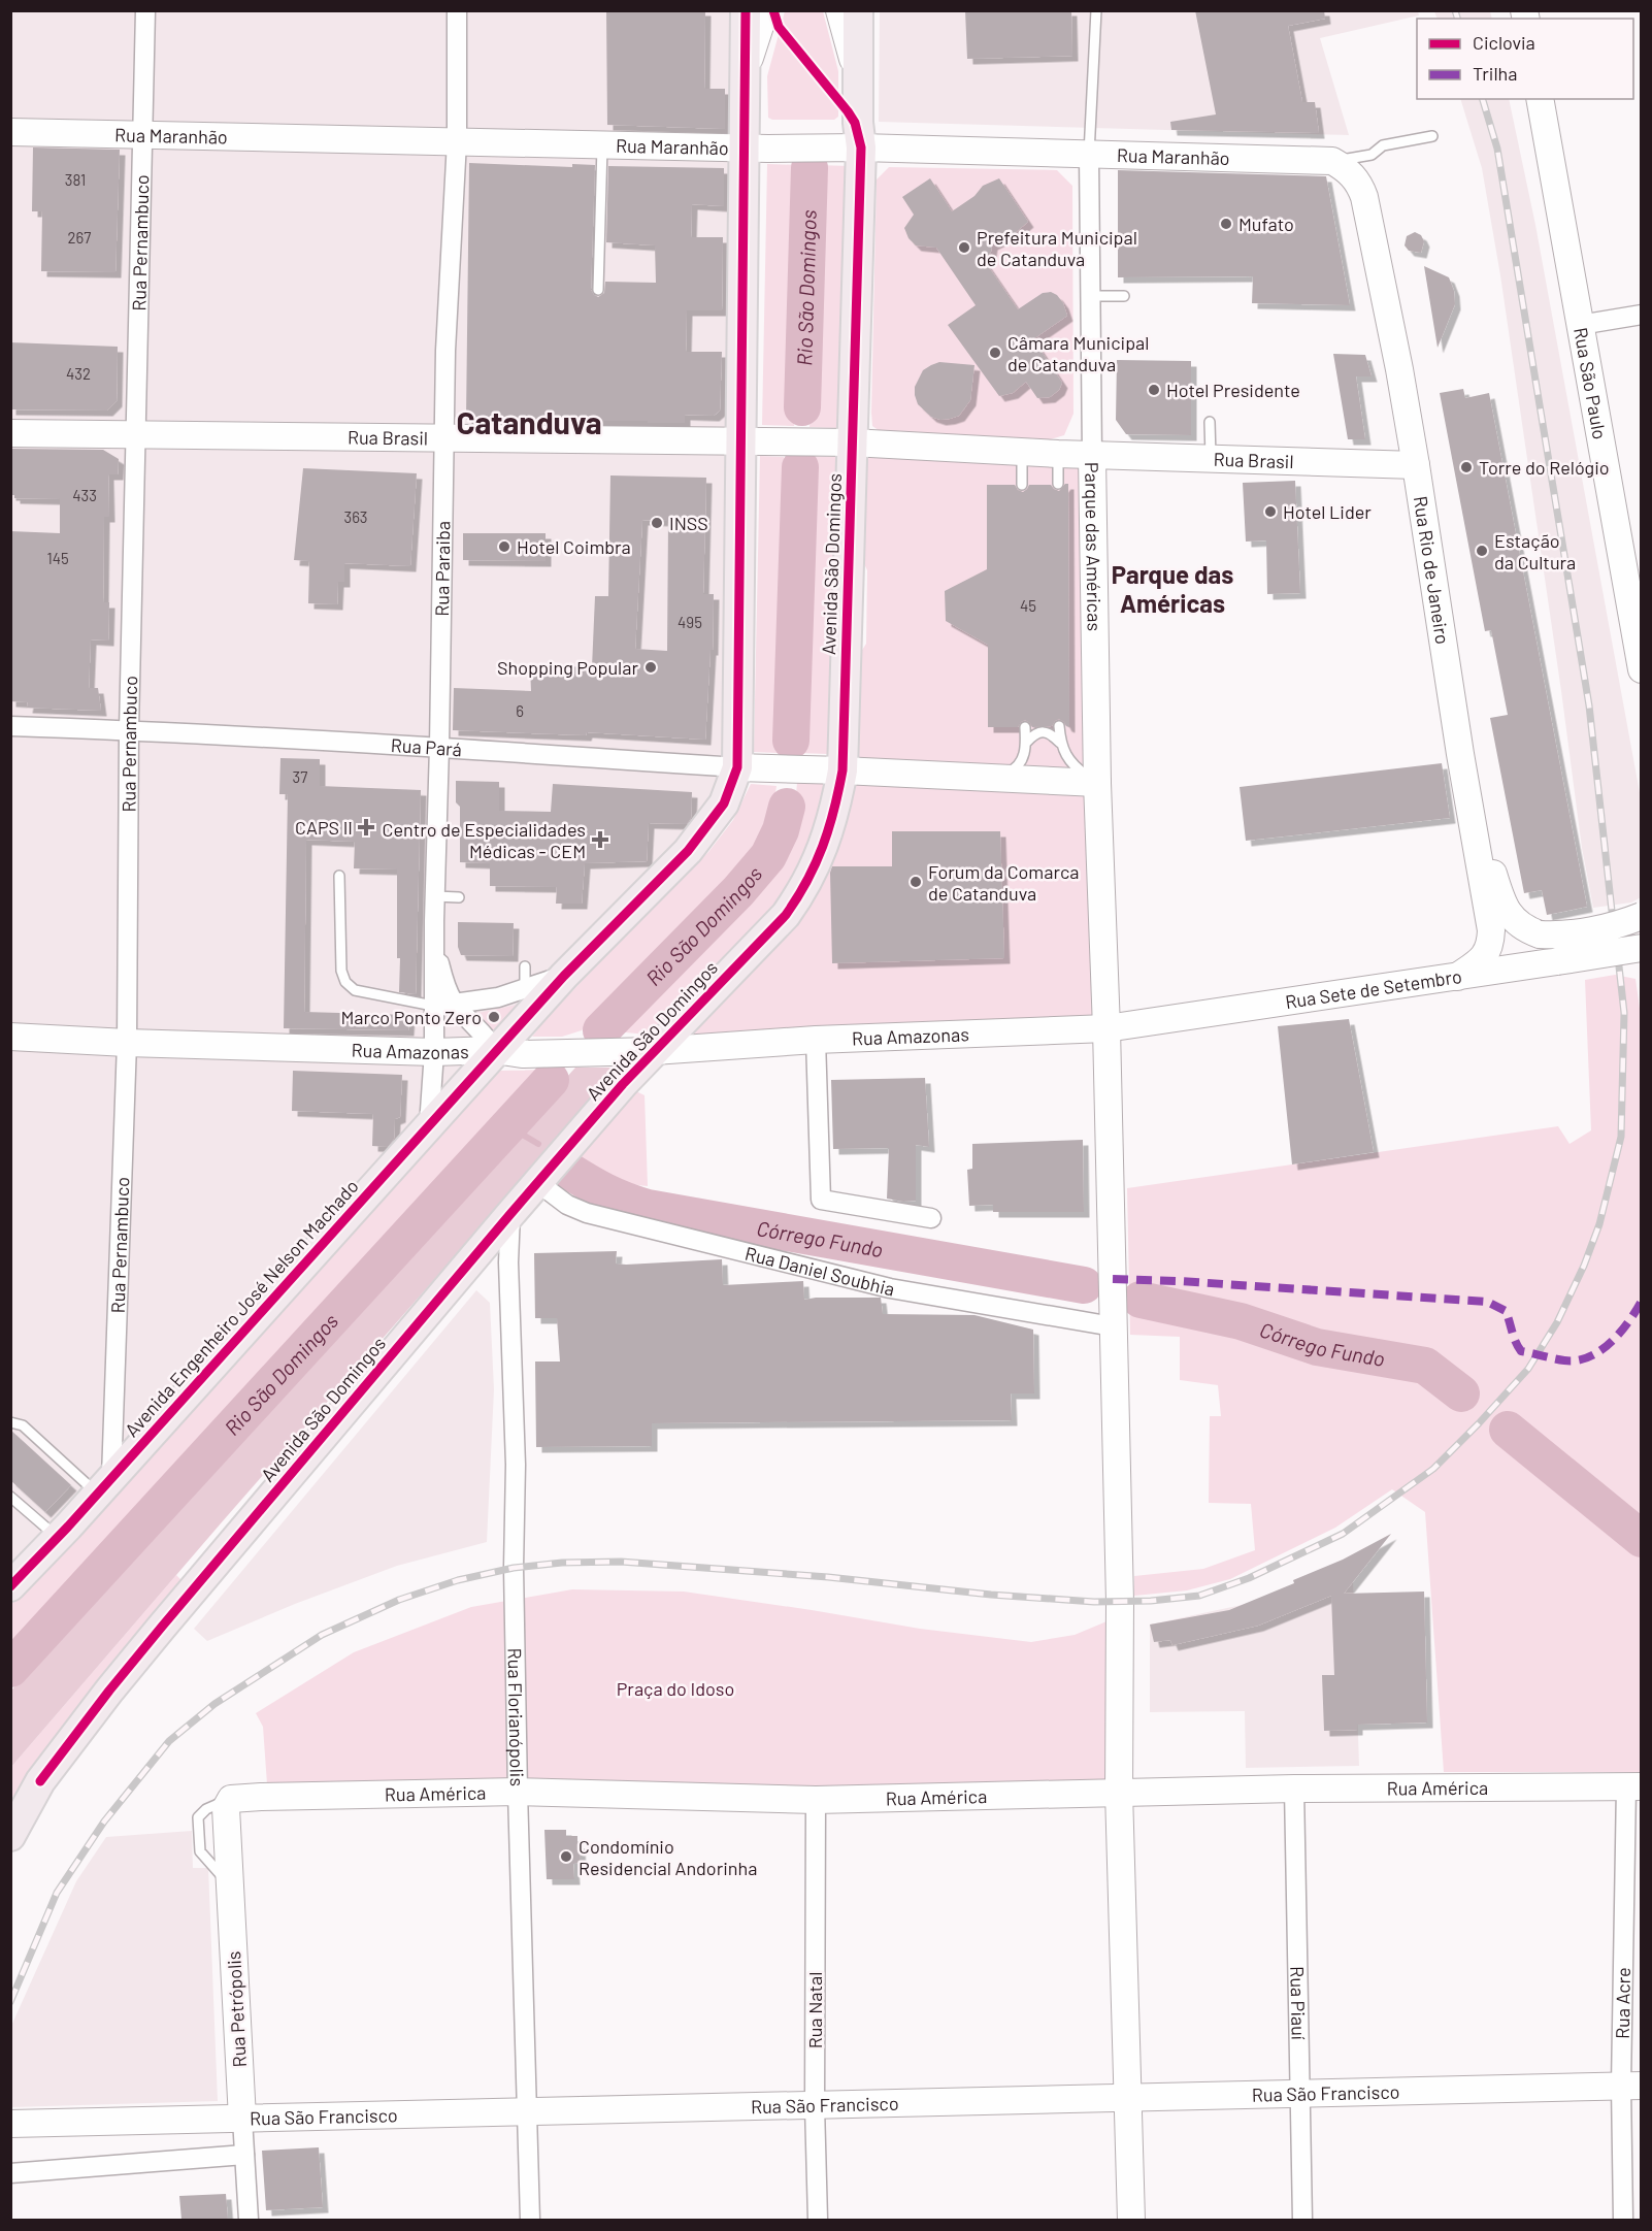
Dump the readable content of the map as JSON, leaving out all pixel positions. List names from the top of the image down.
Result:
{
  "streets": {
    "main road": ["Avenida São Domingos", "Avenida Engenheiro José Nelson Machado"],
    "street": [
      "Rua Maranhão",
      "Rua Pernambuco",
      "Rua São Paulo",
      "Rua Brasil",
      "Parque das Américas",
      "Rua Paraiba",
      "Rua Rio de Janeiro",
      "Rua Pará",
      "Rua Sete de Setembro",
      "Rua Amazonas",
      "Rua Daniel Soubhia",
      "Rua Florianópolis",
      "Rua América",
      "Rua Acre",
      "Rua Piauí",
      "Rua Petrópolis",
      "Rua Natal",
      "Rua São Francisco"
    ]
  },
  "crossings": [
    ["Rua Maranhão", "Rua Pernambuco"],
    ["Rua Maranhão", "Avenida São Domingos"],
    ["Rua Maranhão", "Rua Paraiba"],
    ["Rua Maranhão", "Rua Rio de Janeiro"],
    ["Rua Pernambuco", "Rua Brasil"],
    ["Rua Pernambuco", "Rua Pará"],
    ["Rua Pernambuco", "Rua Amazonas"],
    ["Rua Pernambuco", "Avenida Engenheiro José Nelson Machado"],
    ["Rua Brasil", "Parque das Américas"],
    ["Rua Brasil", "Avenida São Domingos"],
    ["Rua Brasil", "Rua Paraiba"],
    ["Rua Brasil", "Rua Rio de Janeiro"],
    ["Parque das Américas", "Avenida São Domingos"],
    ["Parque das Américas", "Rua Sete de Setembro"],
    ["Parque das Américas", "Rua Amazonas"],
    ["Parque das Américas", "Rua Daniel Soubhia"],
    ["Parque das Américas", "Rua América"],
    ["Parque das Américas", "Rua São Francisco"],
    ["Avenida São Domingos", "Rua Pará"],
    ["Avenida São Domingos", "Rua Amazonas"],
    ["Avenida São Domingos", "Rua Daniel Soubhia"],
    ["Avenida São Domingos", "Rua Florianópolis"],
    ["Rua Paraiba", "Rua Pará"],
    ["Rua Paraiba", "Rua Amazonas"],
    ["Rua Paraiba", "Avenida Engenheiro José Nelson Machado"],
    ["Rua Rio de Janeiro", "Rua Sete de Setembro"],
    ["Rua Sete de Setembro", "Rua Amazonas"],
    ["Rua Amazonas", "Avenida Engenheiro José Nelson Machado"],
    ["Rua Florianópolis", "Rua América"],
    ["Rua Florianópolis", "Rua São Francisco"],
    ["Rua América", "Rua Acre"],
    ["Rua América", "Rua Piauí"],
    ["Rua América", "Rua Petrópolis"],
    ["Rua América", "Rua Natal"],
    ["Rua Acre", "Rua São Francisco"],
    ["Rua Piauí", "Rua São Francisco"],
    ["Rua Petrópolis", "Rua São Francisco"],
    ["Rua Natal", "Rua São Francisco"]
  ],
  "districts": ["Catanduva", "Parque das Américas"],
  "water": ["Rio São Domingos", "Córrego Fundo"],
  "parks": ["Praça do Idoso"],
  "places": {
    "other": [
      "Mufato",
      "Prefeitura Municipal de Catanduva",
      "Câmara Municipal de Catanduva",
      "Hotel Presidente",
      "Torre do Relógio",
      "Hotel Lider",
      "INSS",
      "Hotel Coimbra",
      "Estação da Cultura",
      "Shopping Popular",
      "Forum da Comarca de Catanduva",
      "Marco Ponto Zero",
      "Condomínio Residencial Andorinha"
    ],
    "health": ["CAPS II", "Centro de Especialidades Médicas - CEM"]
  },
  "house_numbers": [
    "381",
    "267",
    "432",
    "433",
    "363",
    "145",
    "45",
    "495",
    "6",
    "37"
  ],
  "legend": ["Ciclovia", "Trilha"]
}
